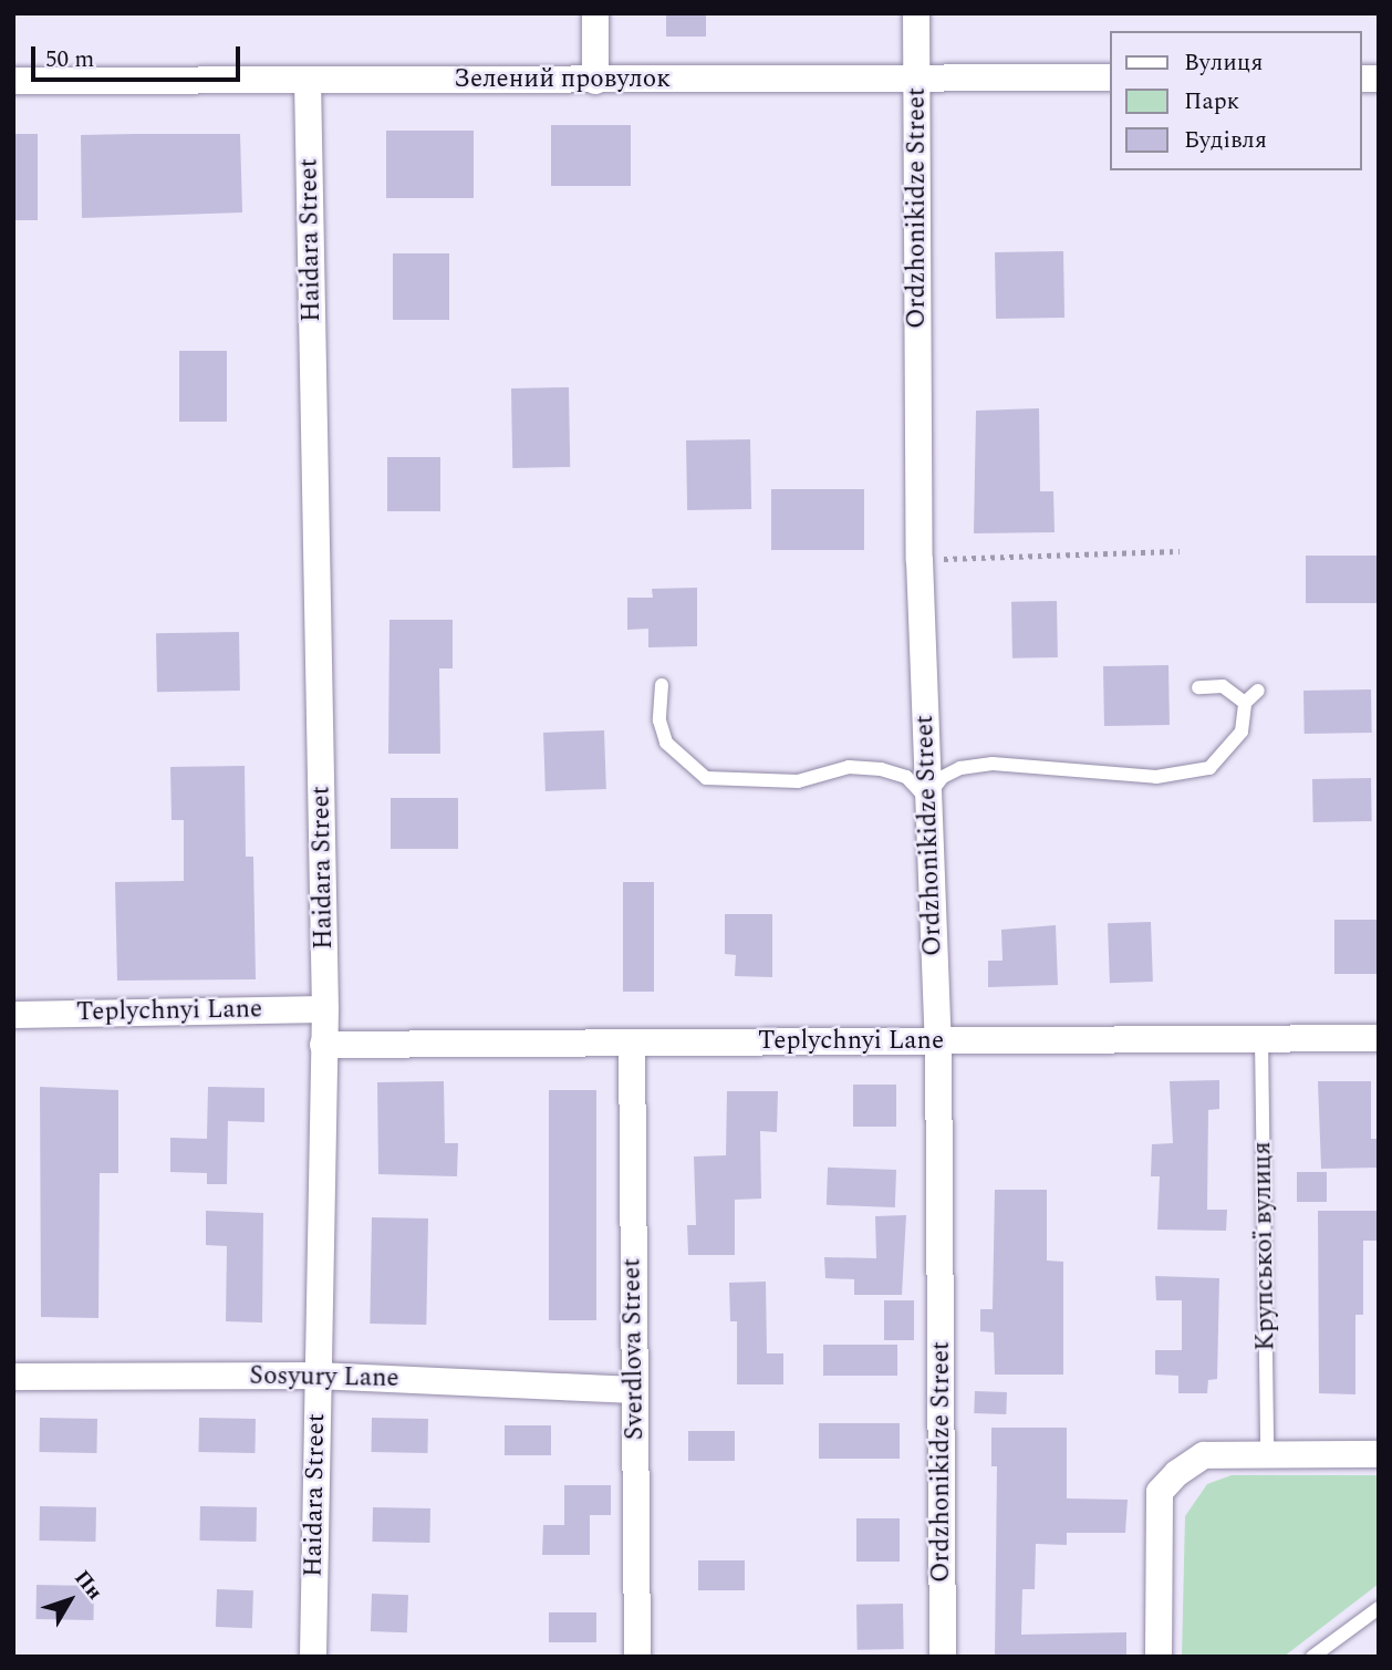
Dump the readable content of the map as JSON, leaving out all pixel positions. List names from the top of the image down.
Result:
{
  "streets": {
    "street": [
      "Зелений провулок",
      "Ordzhonikidze Street",
      "Haidara Street",
      "Teplychnyi Lane",
      "Sverdlova Street",
      "Sosyury Lane"
    ],
    "lane": ["Крупської вулиця"]
  },
  "crossings": [
    ["Зелений провулок", "Ordzhonikidze Street"],
    ["Зелений провулок", "Haidara Street"],
    ["Ordzhonikidze Street", "Teplychnyi Lane"],
    ["Haidara Street", "Teplychnyi Lane"],
    ["Haidara Street", "Sosyury Lane"],
    ["Teplychnyi Lane", "Крупської вулиця"],
    ["Teplychnyi Lane", "Sverdlova Street"],
    ["Sverdlova Street", "Sosyury Lane"]
  ],
  "legend": ["Вулиця", "Парк", "Будівля"],
  "scale_bar": "50 m",
  "north": "top right"
}
